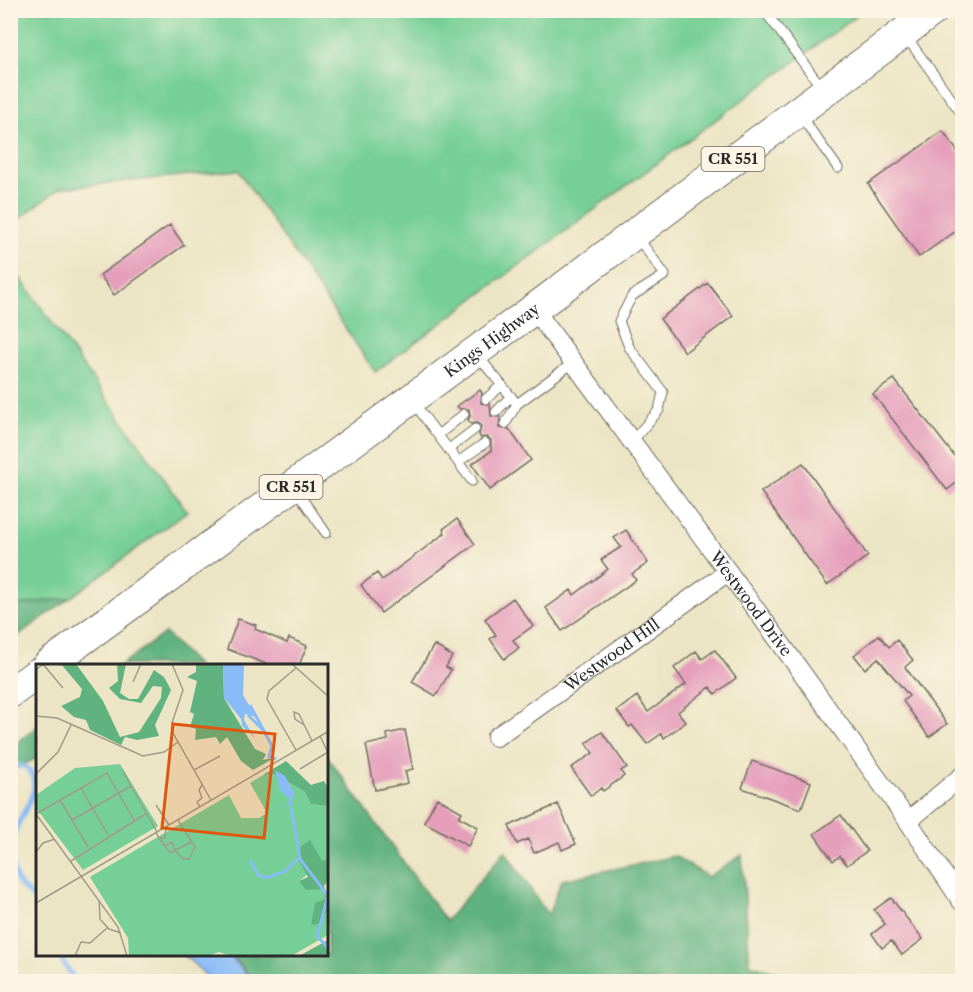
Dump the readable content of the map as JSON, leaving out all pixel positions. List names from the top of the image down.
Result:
{
  "streets": {
    "main road": ["CR 551", "Kings Highway"],
    "street": ["Westwood Drive", "Westwood Hill"]
  },
  "crossings": [
    ["Kings Highway", "Westwood Drive"],
    ["Westwood Drive", "Westwood Hill"]
  ]
}
